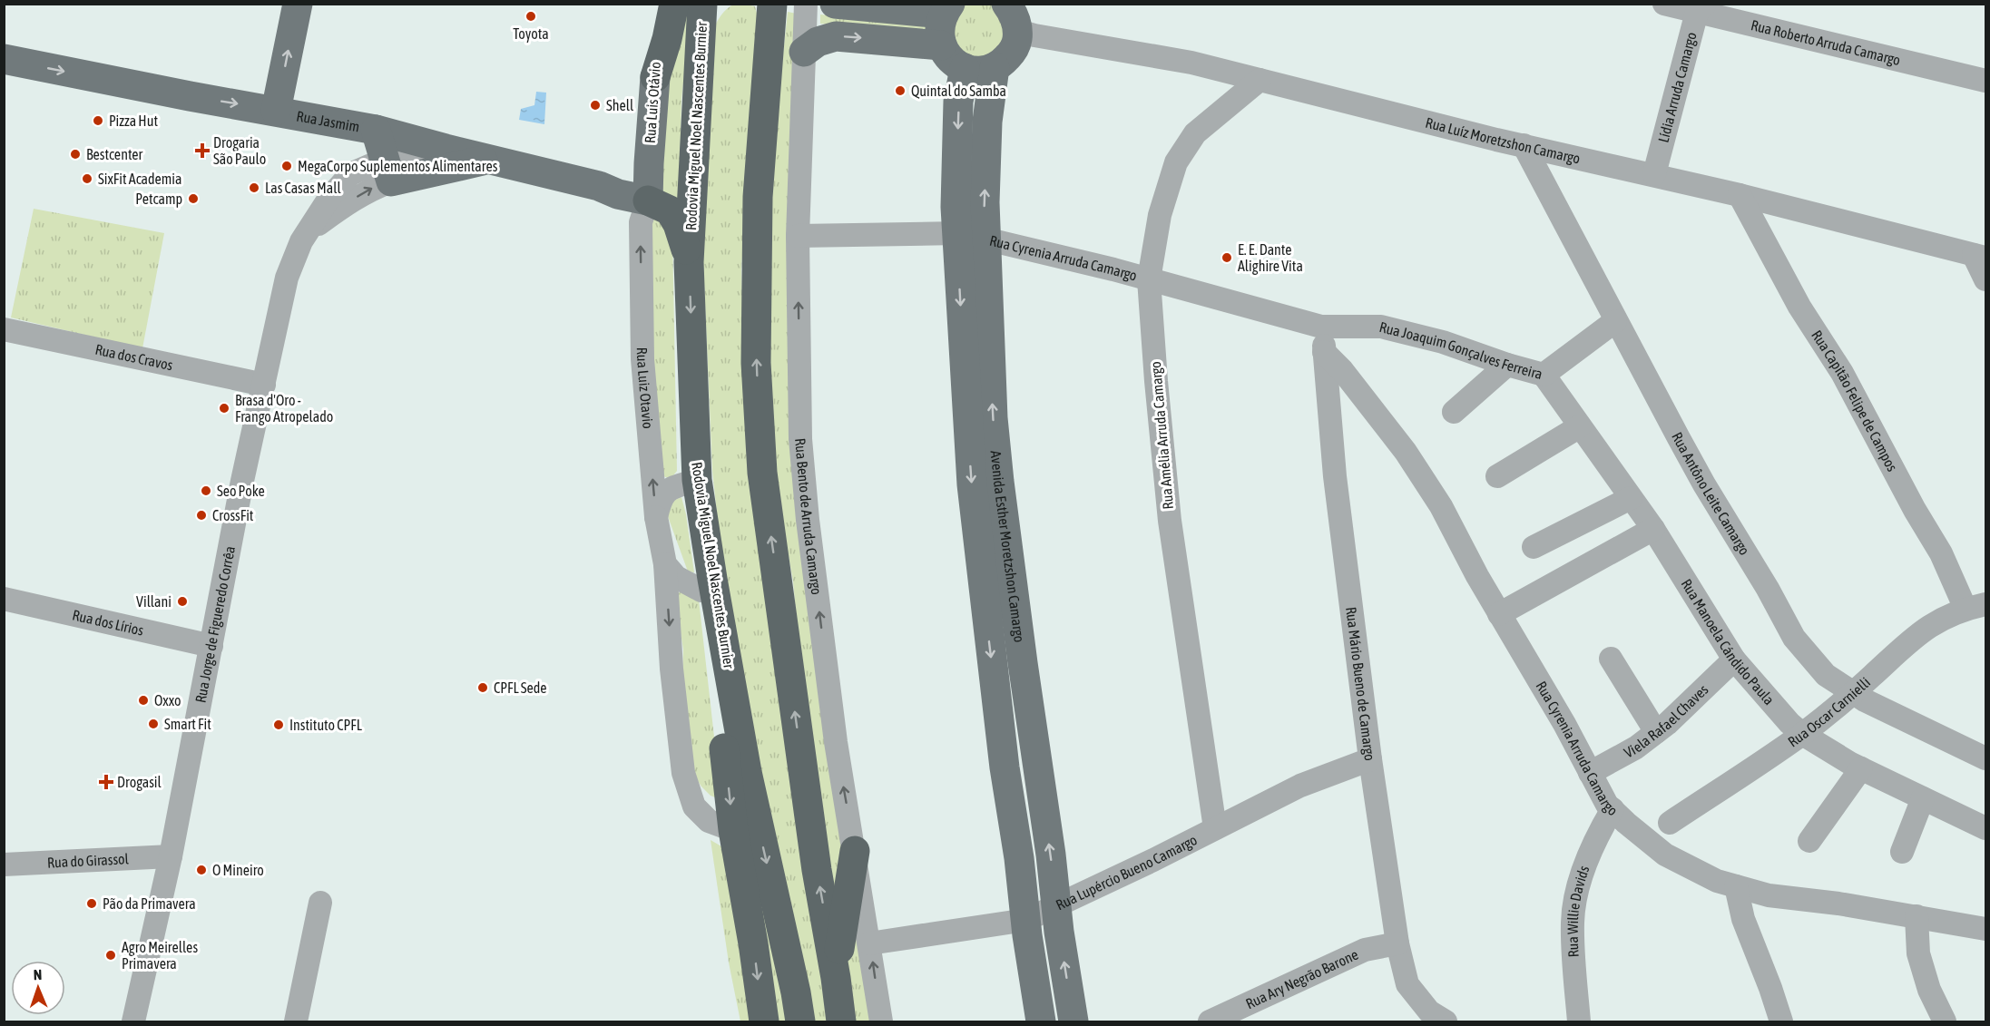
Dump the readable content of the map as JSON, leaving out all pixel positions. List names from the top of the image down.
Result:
{
  "streets": {
    "highway": ["Rodovia Miguel Noel Nascentes Burnier"],
    "main road": [
      "Rua Luis Otávio",
      "Rua Jasmim",
      "Avenida Esther Moretzshon Camargo",
      "Rua Jorge de Figueredo Corrêa"
    ],
    "street": [
      "Rua Roberto Arruda Camargo",
      "Lídia Arruda Camargo",
      "Rua Luíz Moretzshon Camargo",
      "Rua Cyrenia Arruda Camargo",
      "Rua Joaquim Gonçalves Ferreira",
      "Rua dos Cravos",
      "Rua Luiz Otavio",
      "Rua Capitão Felipe de Campos",
      "Rua Amélia Arruda Camargo",
      "Rua Antôno Leite Camargo",
      "Rua Bento de Arruda Camargo",
      "Rua dos Lírios",
      "Rua Manoela Cándido Paula",
      "Rua Mário Bueno de Camargo",
      "Rua Oscar Carnielli",
      "Viela Rafael Chaves",
      "Rua do Girassol",
      "Rua Lupércio Bueno Camargo",
      "Rua Willie Davids",
      "Rua Ary Negrão Barone"
    ]
  },
  "crossings": [
    ["Rua Roberto Arruda Camargo", "Lídia Arruda Camargo"],
    ["Lídia Arruda Camargo", "Rua Luíz Moretzshon Camargo"],
    ["Rua Luis Otávio", "Rua Jasmim"],
    ["Rua Luis Otávio", "Rua Luiz Otavio"],
    ["Rua Jasmim", "Rua Luiz Otavio"],
    ["Rua Jasmim", "Rua Jorge de Figueredo Corrêa"],
    ["Rua Luíz Moretzshon Camargo", "Rua Capitão Felipe de Campos"],
    ["Rua Luíz Moretzshon Camargo", "Rua Amélia Arruda Camargo"],
    ["Rua Luíz Moretzshon Camargo", "Rua Antôno Leite Camargo"],
    ["Rua Cyrenia Arruda Camargo", "Rua Joaquim Gonçalves Ferreira"],
    ["Rua Cyrenia Arruda Camargo", "Rua Amélia Arruda Camargo"],
    ["Rua Cyrenia Arruda Camargo", "Rua Bento de Arruda Camargo"],
    ["Rua Cyrenia Arruda Camargo", "Avenida Esther Moretzshon Camargo"],
    ["Rua Cyrenia Arruda Camargo", "Rua Mário Bueno de Camargo"],
    ["Rua Cyrenia Arruda Camargo", "Viela Rafael Chaves"],
    ["Rua Cyrenia Arruda Camargo", "Rua Willie Davids"],
    ["Rua Joaquim Gonçalves Ferreira", "Rua Antôno Leite Camargo"],
    ["Rua Joaquim Gonçalves Ferreira", "Rua Manoela Cándido Paula"],
    ["Rua Joaquim Gonçalves Ferreira", "Rua Mário Bueno de Camargo"],
    ["Rua dos Cravos", "Rua Jorge de Figueredo Corrêa"],
    ["Rua Capitão Felipe de Campos", "Rua Oscar Carnielli"],
    ["Rua Amélia Arruda Camargo", "Rua Lupércio Bueno Camargo"],
    ["Rua Antôno Leite Camargo", "Rua Oscar Carnielli"],
    ["Rua Bento de Arruda Camargo", "Rua Lupércio Bueno Camargo"],
    ["Avenida Esther Moretzshon Camargo", "Rua Lupércio Bueno Camargo"],
    ["Rua dos Lírios", "Rua Jorge de Figueredo Corrêa"],
    ["Rua Jorge de Figueredo Corrêa", "Rua do Girassol"],
    ["Rua Manoela Cándido Paula", "Rua Oscar Carnielli"],
    ["Rua Manoela Cándido Paula", "Viela Rafael Chaves"],
    ["Rua Mário Bueno de Camargo", "Rua Lupércio Bueno Camargo"],
    ["Rua Mário Bueno de Camargo", "Rua Ary Negrão Barone"]
  ],
  "one_way": ["Rua Jasmim", "Rua Bento de Arruda Camargo"],
  "places": {
    "other": [
      "Toyota",
      "Quintal do Samba",
      "Shell",
      "Pizza Hut",
      "Bestcenter",
      "MegaCorpo Suplementos Alimentares",
      "SixFit Academia",
      "Las Casas Mall",
      "Petcamp",
      "E. E. Dante Alighire Vita",
      "Brasa d'Oro - Frango Atropelado",
      "Seo Poke",
      "CrossFit",
      "Villani",
      "CPFL Sede",
      "Oxxo",
      "Smart Fit",
      "Instituto CPFL",
      "O Mineiro",
      "Pão da Primavera",
      "Agro Meirelles Primavera"
    ],
    "health": ["Drogaria São Paulo", "Drogasil"]
  },
  "north": "top"
}
